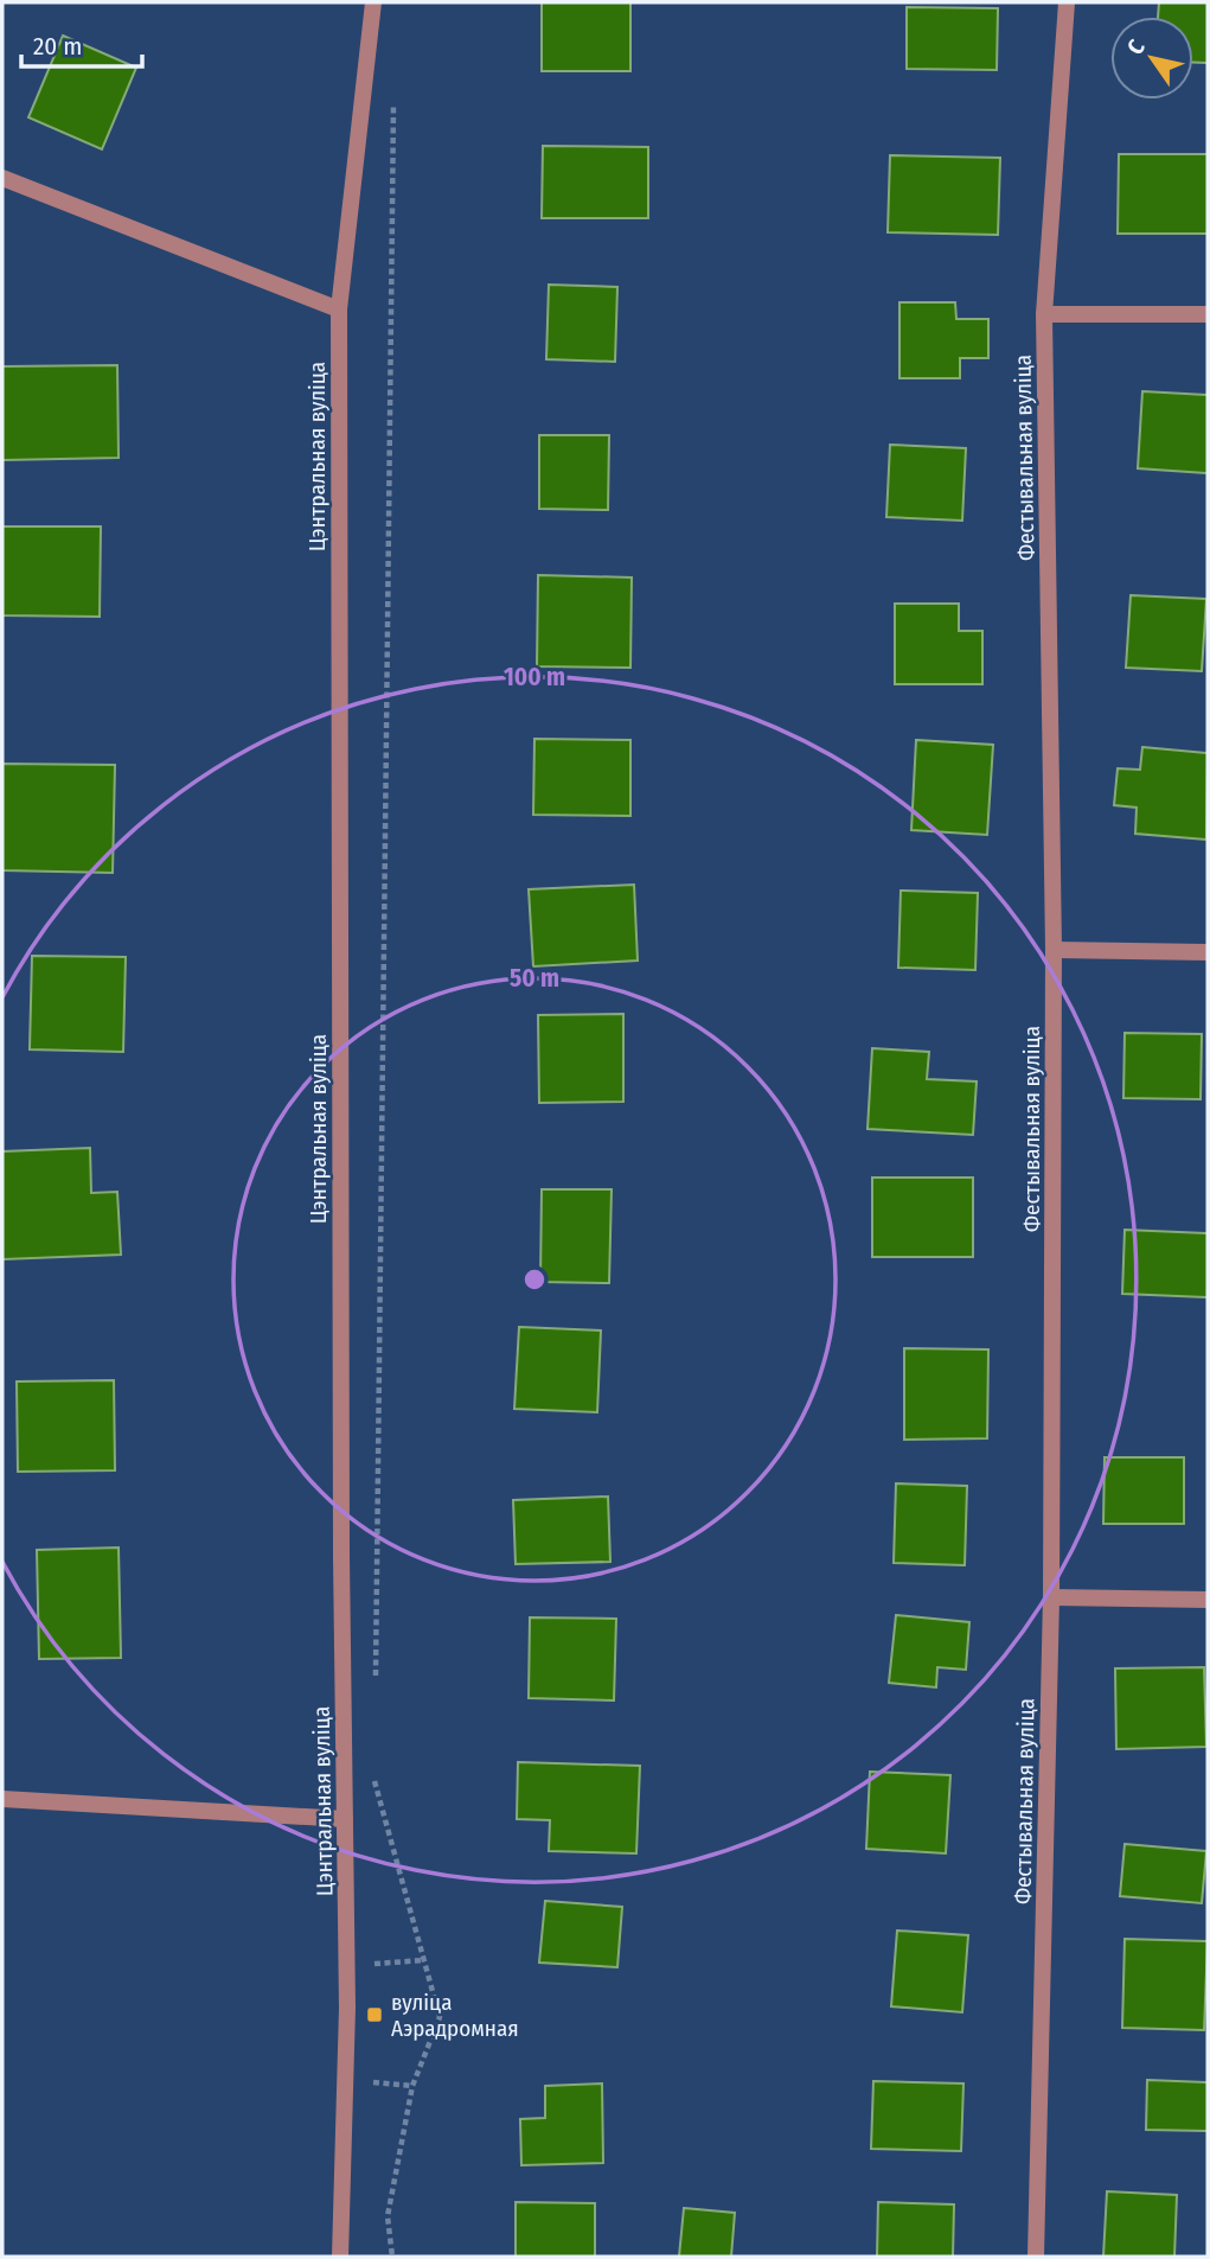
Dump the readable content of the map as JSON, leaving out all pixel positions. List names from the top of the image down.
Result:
{
  "streets": {
    "street": ["Цэнтральная вуліца", "Фестывальная вуліца"]
  },
  "places": {
    "transit": ["вуліца Аэрадромная"]
  },
  "scale_bar": "20 m",
  "north": "top left",
  "rings": ["100 m", "50 m"]
}
